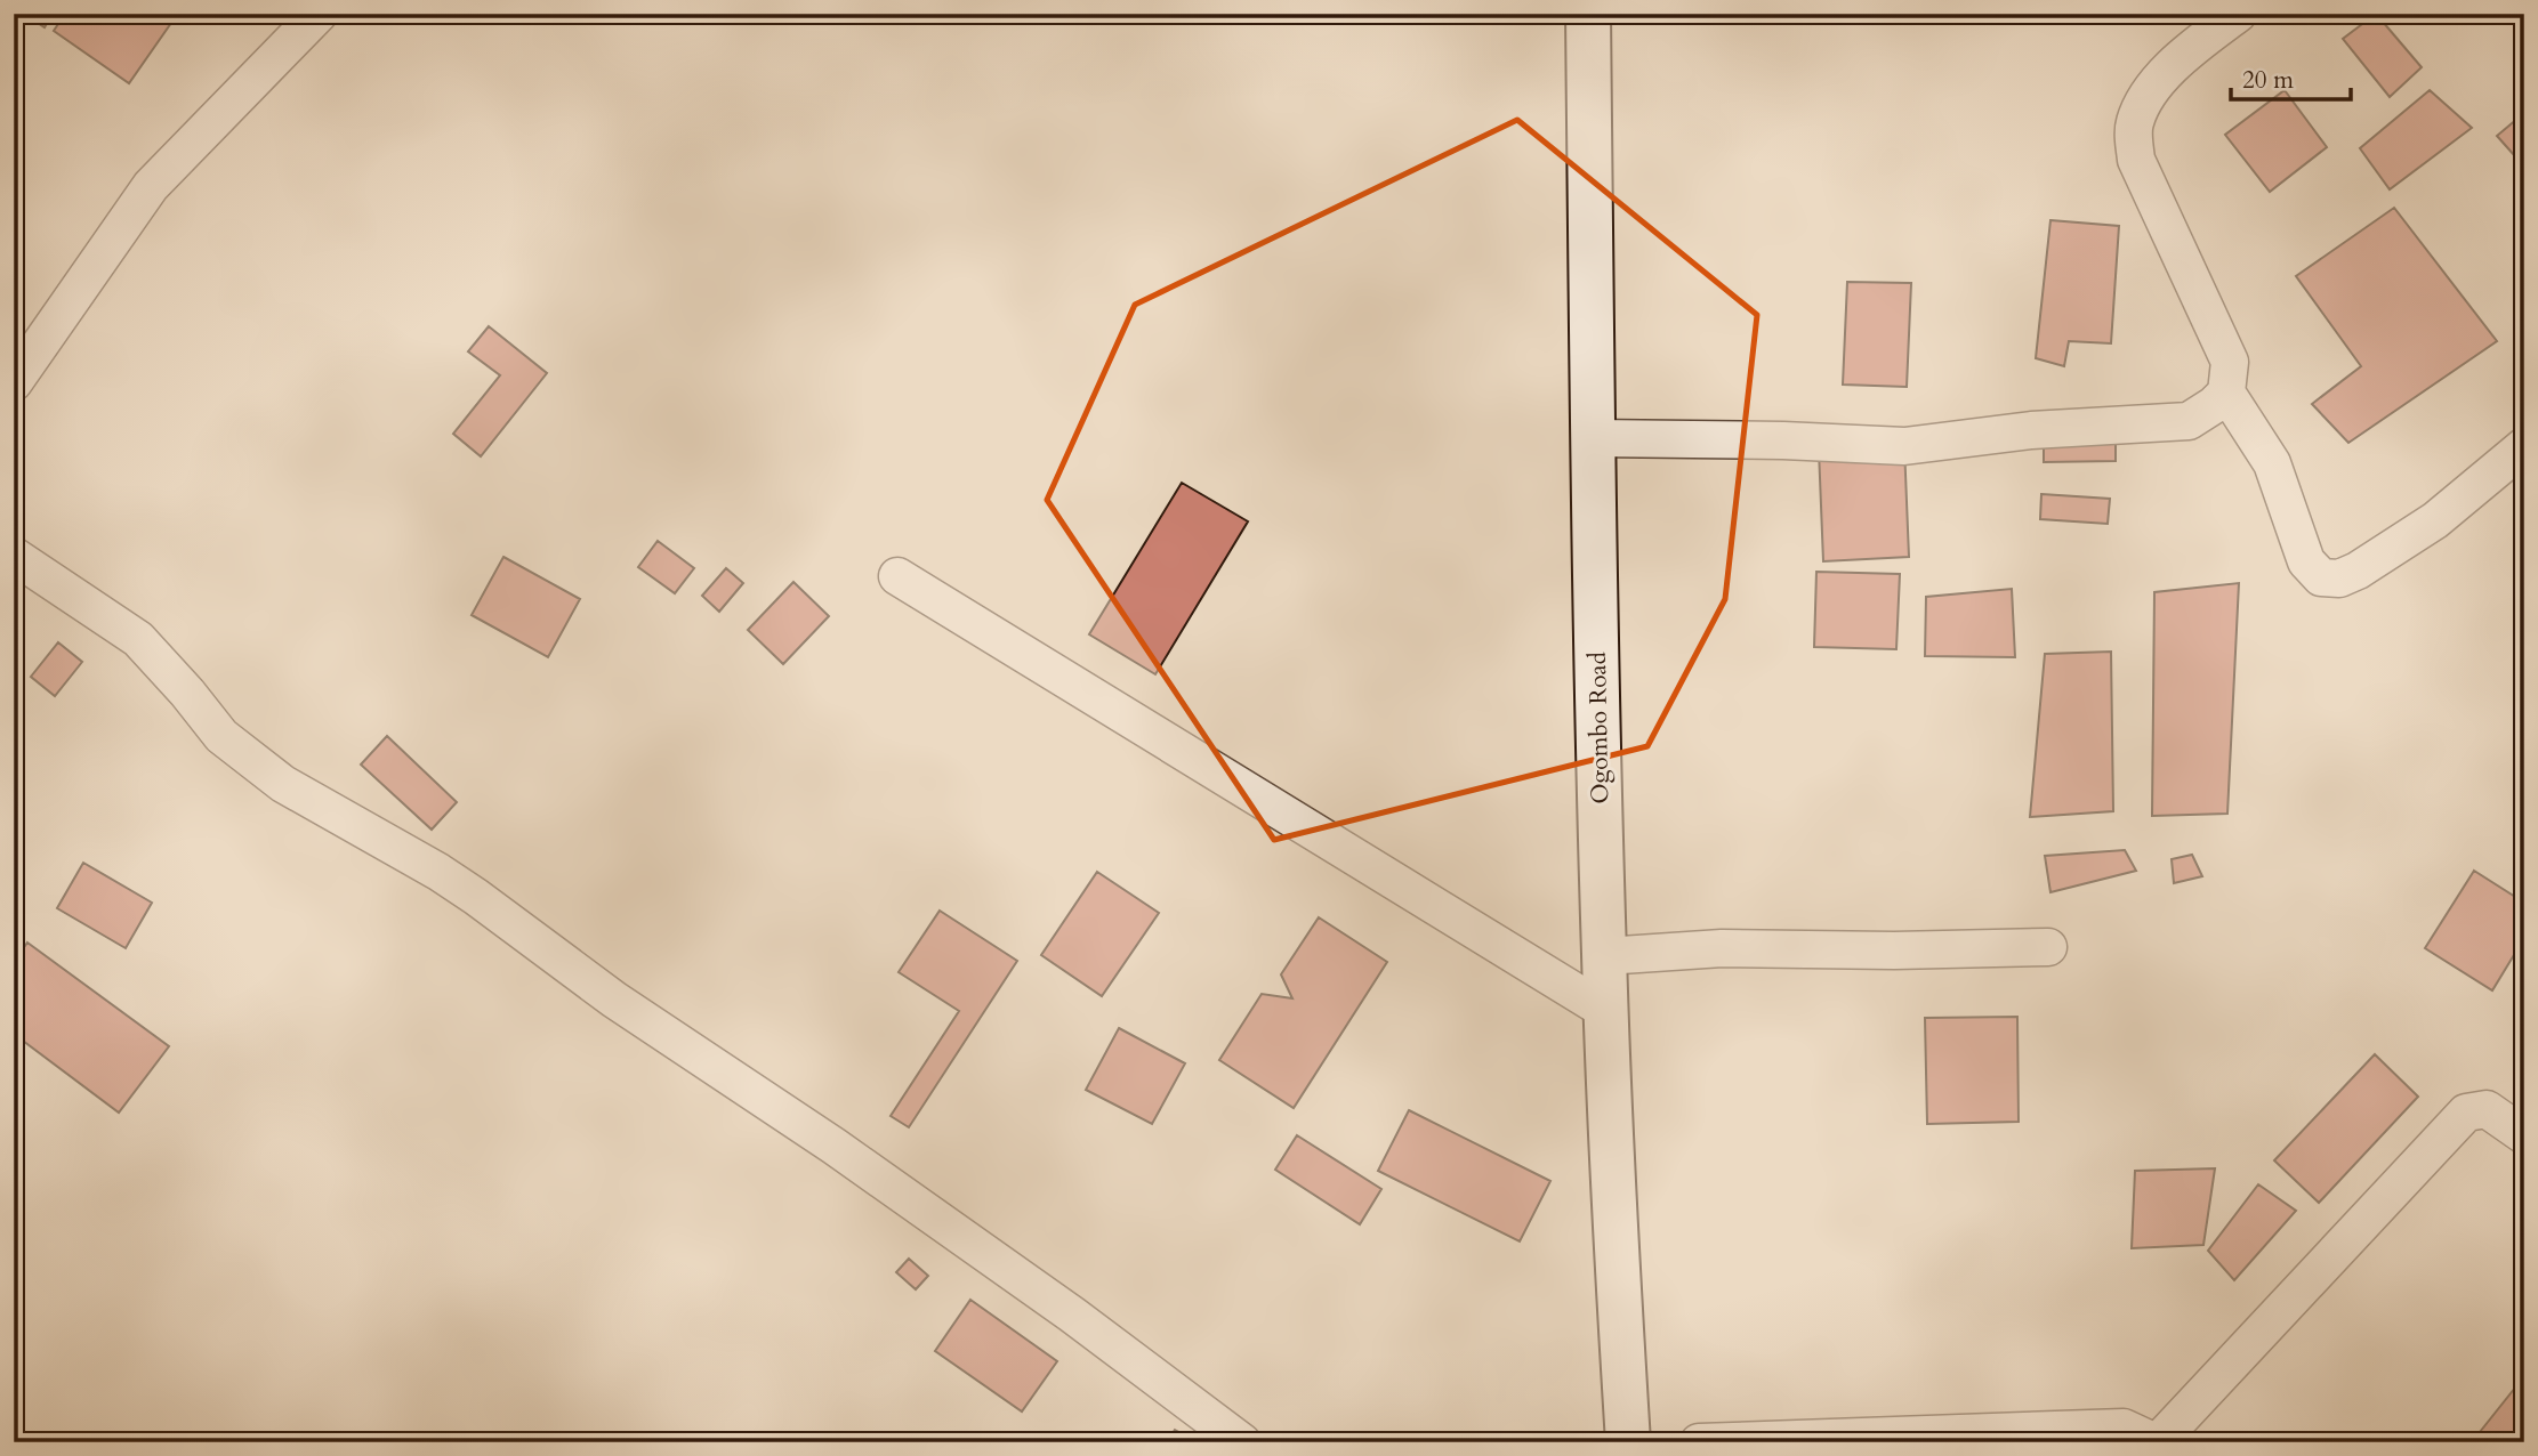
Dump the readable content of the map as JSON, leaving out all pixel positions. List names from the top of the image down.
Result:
{
  "streets": {
    "main road": ["Ogombo Road"]
  },
  "scale_bar": "20 m"
}
